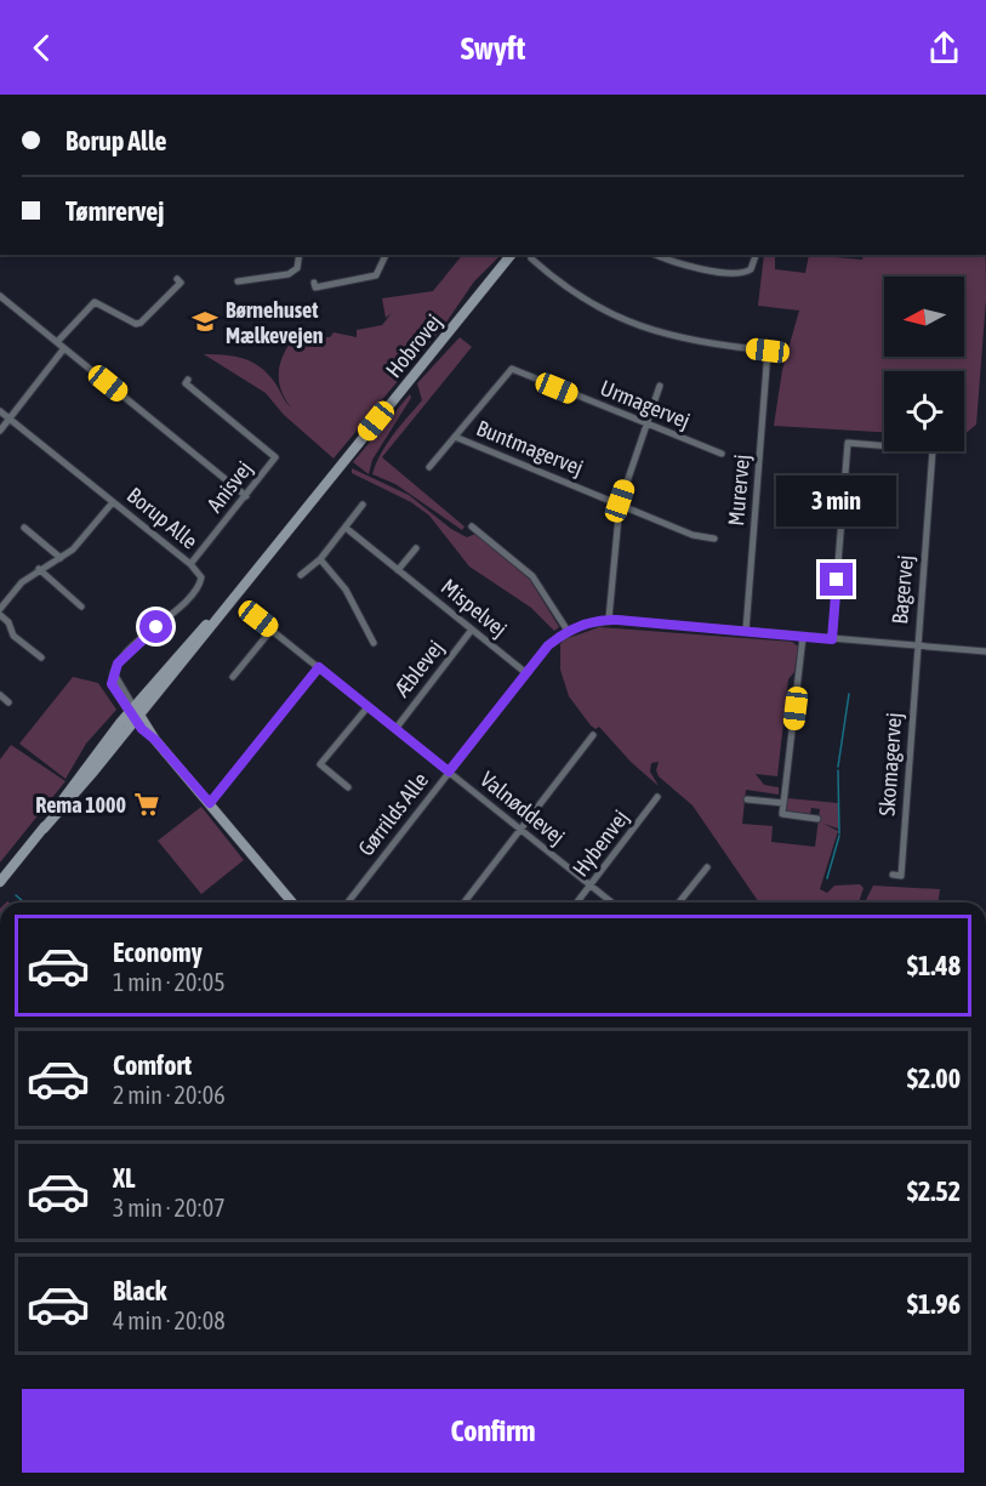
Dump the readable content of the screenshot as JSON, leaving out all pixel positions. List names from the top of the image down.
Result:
{
  "streets": {
    "main road": ["Hobrovej"],
    "street": [
      "Urmagervej",
      "Buntmagervej",
      "Anisvej",
      "Murervej",
      "Borup Alle",
      "Bagervej",
      "Mispelvej",
      "Æblevej",
      "Skomagervej",
      "Valnøddevej",
      "Gørrilds Alle",
      "Hybenvej"
    ]
  },
  "crossings": [
    ["Hobrovej", "Borup Alle"],
    ["Urmagervej", "Buntmagervej"],
    ["Anisvej", "Borup Alle"],
    ["Murervej", "Gørrilds Alle"],
    ["Bagervej", "Skomagervej"],
    ["Bagervej", "Gørrilds Alle"],
    ["Mispelvej", "Æblevej"],
    ["Mispelvej", "Gørrilds Alle"],
    ["Æblevej", "Valnøddevej"],
    ["Skomagervej", "Gørrilds Alle"],
    ["Valnøddevej", "Gørrilds Alle"],
    ["Valnøddevej", "Hybenvej"]
  ],
  "places": {
    "school or university": ["Børnehuset Mælkevejen"],
    "supermarket": ["Rema 1000"]
  },
  "north": "left",
  "page": {
    "header": "Swyft",
    "banner": ["Borup Alle", "Tømrervej"],
    "bubble": "3 min",
    "list": [
      {
        "name": "Economy",
        "note": "1 min · 20:05",
        "value": "$1.48"
      },
      {
        "name": "Comfort",
        "note": "2 min · 20:06",
        "value": "$2.00"
      },
      {
        "name": "XL",
        "note": "3 min · 20:07",
        "value": "$2.52"
      },
      {
        "name": "Black",
        "note": "4 min · 20:08",
        "value": "$1.96"
      }
    ],
    "buttons": "Confirm"
  }
}
